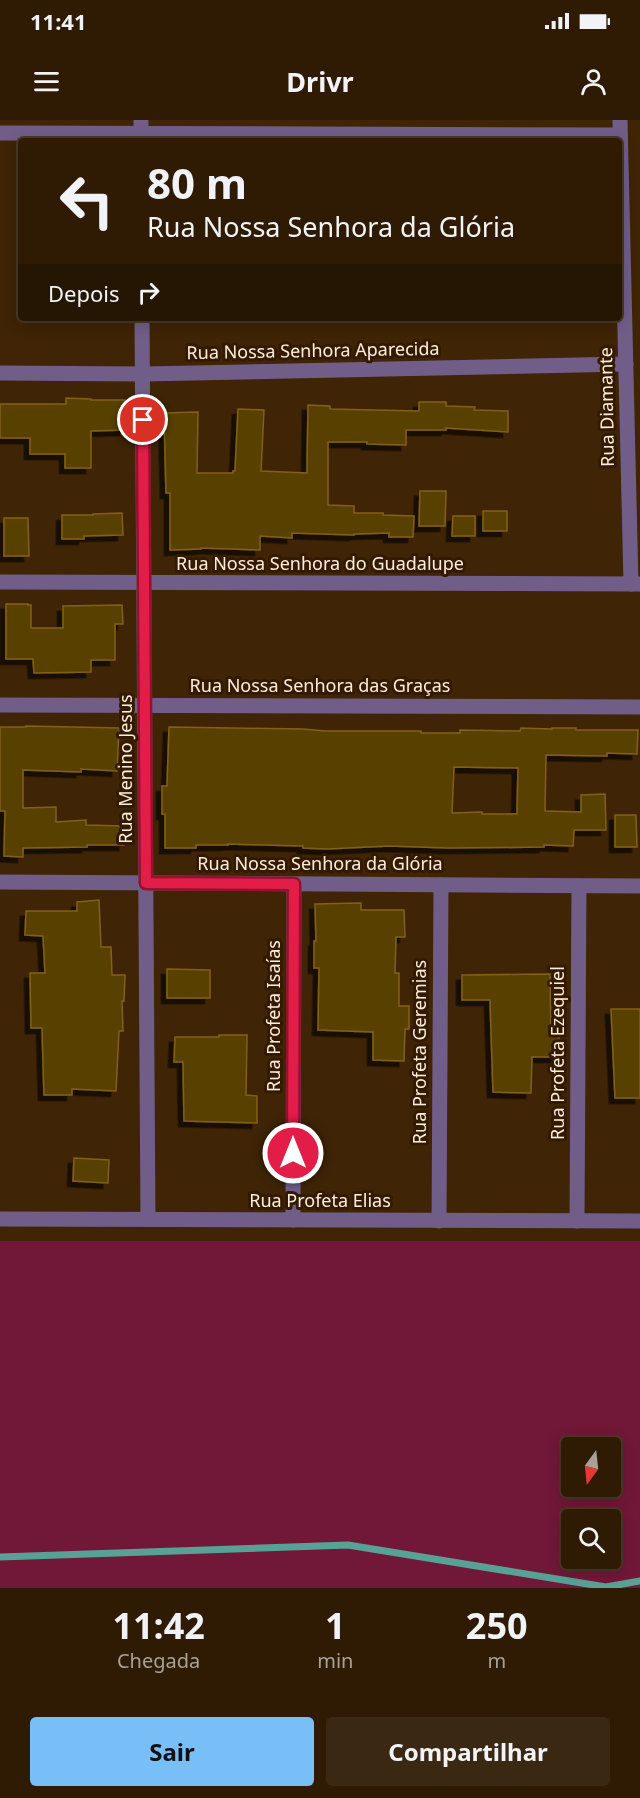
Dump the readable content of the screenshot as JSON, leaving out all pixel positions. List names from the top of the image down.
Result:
{
  "streets": {
    "street": [
      "Rua Nossa Senhora Aparecida",
      "Rua Diamante",
      "Rua Nossa Senhora do Guadalupe",
      "Rua Nossa Senhora das Graças",
      "Rua Menino Jesus",
      "Rua Nossa Senhora da Glória",
      "Rua Profeta Isaías",
      "Rua Profeta Geremias",
      "Rua Profeta Ezequiel",
      "Rua Profeta Elias"
    ]
  },
  "crossings": [
    ["Rua Nossa Senhora Aparecida", "Rua Diamante"],
    ["Rua Nossa Senhora Aparecida", "Rua Menino Jesus"],
    ["Rua Diamante", "Rua Nossa Senhora do Guadalupe"],
    ["Rua Nossa Senhora do Guadalupe", "Rua Menino Jesus"],
    ["Rua Nossa Senhora das Graças", "Rua Menino Jesus"],
    ["Rua Menino Jesus", "Rua Nossa Senhora da Glória"],
    ["Rua Menino Jesus", "Rua Profeta Elias"],
    ["Rua Nossa Senhora da Glória", "Rua Profeta Isaías"],
    ["Rua Nossa Senhora da Glória", "Rua Profeta Geremias"],
    ["Rua Nossa Senhora da Glória", "Rua Profeta Ezequiel"],
    ["Rua Profeta Isaías", "Rua Profeta Elias"],
    ["Rua Profeta Geremias", "Rua Profeta Elias"],
    ["Rua Profeta Ezequiel", "Rua Profeta Elias"]
  ],
  "north": "bottom",
  "page": {
    "status": "11:41",
    "header": "Drivr",
    "turn": ["80 m", "Rua Nossa Senhora da Glória"],
    "then": "Depois",
    "eta": [
      "11:42",
      "Chegada",
      "1",
      "min",
      "250",
      "m"
    ],
    "buttons": ["Sair", "Compartilhar"]
  }
}
